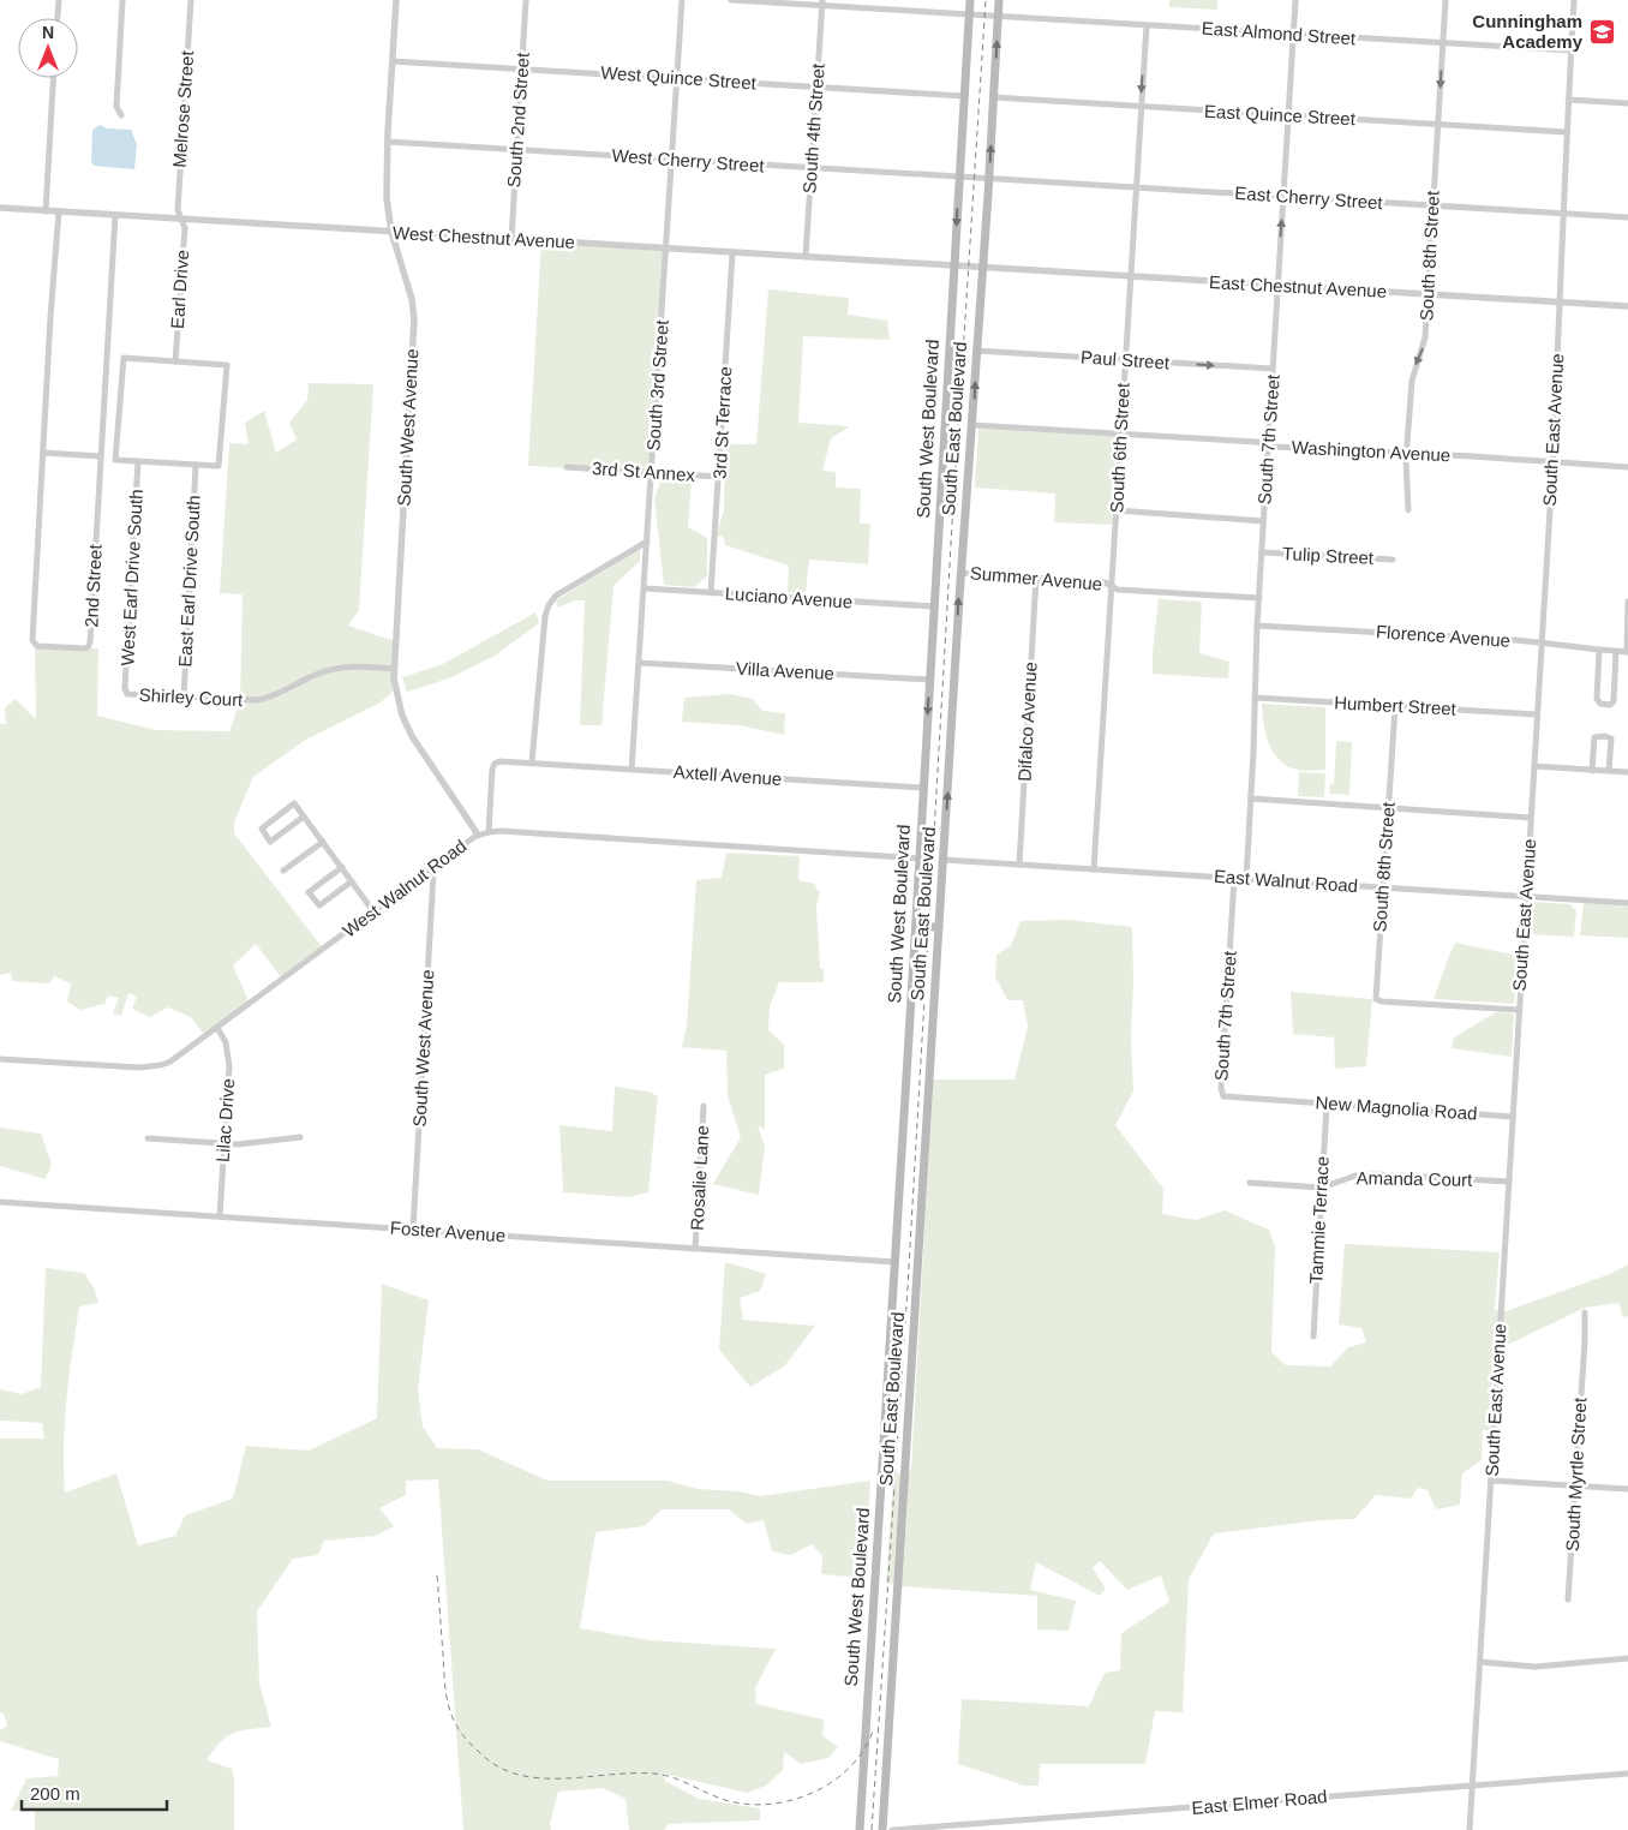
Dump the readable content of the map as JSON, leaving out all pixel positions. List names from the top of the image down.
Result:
{
  "streets": {
    "main road": ["South West Boulevard", "South East Boulevard"],
    "street": [
      "East Almond Street",
      "West Quince Street",
      "Melrose Street",
      "East Quince Street",
      "South 2nd Street",
      "South 4th Street",
      "West Cherry Street",
      "East Cherry Street",
      "West Chestnut Avenue",
      "South 8th Street",
      "East Chestnut Avenue",
      "Earl Drive",
      "Paul Street",
      "South 3rd Street",
      "3rd St Terrace",
      "South West Avenue",
      "South East Avenue",
      "South 7th Street",
      "South 6th Street",
      "Washington Avenue",
      "3rd St Annex",
      "Tulip Street",
      "West Earl Drive South",
      "Summer Avenue",
      "East Earl Drive South",
      "2nd Street",
      "Luciano Avenue",
      "Florence Avenue",
      "Villa Avenue",
      "Shirley Court",
      "Humbert Street",
      "Difalco Avenue",
      "Axtell Avenue",
      "East Walnut Road",
      "West Walnut Road",
      "New Magnolia Road",
      "Lilac Drive",
      "Rosalie Lane",
      "Amanda Court",
      "Tammie Terrace",
      "Foster Avenue",
      "South Myrtle Street",
      "East Elmer Road"
    ]
  },
  "crossings": [
    ["East Almond Street", "South 4th Street"],
    ["East Almond Street", "South 8th Street"],
    ["East Almond Street", "South West Boulevard"],
    ["East Almond Street", "South East Boulevard"],
    ["East Almond Street", "South East Avenue"],
    ["East Almond Street", "South 7th Street"],
    ["East Almond Street", "South 6th Street"],
    ["West Quince Street", "South 2nd Street"],
    ["West Quince Street", "South 4th Street"],
    ["West Quince Street", "South 3rd Street"],
    ["West Quince Street", "South West Avenue"],
    ["West Quince Street", "South West Boulevard"],
    ["Melrose Street", "West Chestnut Avenue"],
    ["Melrose Street", "Earl Drive"],
    ["East Quince Street", "South 8th Street"],
    ["East Quince Street", "South East Boulevard"],
    ["East Quince Street", "South East Avenue"],
    ["East Quince Street", "South 7th Street"],
    ["East Quince Street", "South 6th Street"],
    ["South 2nd Street", "West Cherry Street"],
    ["South 2nd Street", "West Chestnut Avenue"],
    ["South 4th Street", "West Cherry Street"],
    ["South 4th Street", "West Chestnut Avenue"],
    ["West Cherry Street", "East Cherry Street"],
    ["West Cherry Street", "South 3rd Street"],
    ["West Cherry Street", "South West Avenue"],
    ["West Cherry Street", "South West Boulevard"],
    ["West Cherry Street", "South East Boulevard"],
    ["East Cherry Street", "South 8th Street"],
    ["East Cherry Street", "South East Boulevard"],
    ["East Cherry Street", "South East Avenue"],
    ["East Cherry Street", "South 7th Street"],
    ["East Cherry Street", "South 6th Street"],
    ["West Chestnut Avenue", "East Chestnut Avenue"],
    ["West Chestnut Avenue", "Earl Drive"],
    ["West Chestnut Avenue", "South 3rd Street"],
    ["West Chestnut Avenue", "3rd St Terrace"],
    ["West Chestnut Avenue", "South West Avenue"],
    ["West Chestnut Avenue", "South West Boulevard"],
    ["West Chestnut Avenue", "2nd Street"],
    ["South 8th Street", "East Chestnut Avenue"],
    ["South 8th Street", "South East Avenue"],
    ["South 8th Street", "Washington Avenue"],
    ["South 8th Street", "Humbert Street"],
    ["South 8th Street", "East Walnut Road"],
    ["East Chestnut Avenue", "South East Boulevard"],
    ["East Chestnut Avenue", "South East Avenue"],
    ["East Chestnut Avenue", "South 7th Street"],
    ["East Chestnut Avenue", "South 6th Street"],
    ["Paul Street", "South East Boulevard"],
    ["Paul Street", "South 7th Street"],
    ["Paul Street", "South 6th Street"],
    ["South 3rd Street", "3rd St Annex"],
    ["South 3rd Street", "Luciano Avenue"],
    ["South 3rd Street", "Villa Avenue"],
    ["South 3rd Street", "Axtell Avenue"],
    ["3rd St Terrace", "3rd St Annex"],
    ["3rd St Terrace", "Luciano Avenue"],
    ["South West Avenue", "Shirley Court"],
    ["South West Avenue", "West Walnut Road"],
    ["South West Avenue", "Foster Avenue"],
    ["South West Boulevard", "Luciano Avenue"],
    ["South West Boulevard", "Villa Avenue"],
    ["South West Boulevard", "Axtell Avenue"],
    ["South West Boulevard", "West Walnut Road"],
    ["South West Boulevard", "Foster Avenue"],
    ["South East Boulevard", "Washington Avenue"],
    ["South East Boulevard", "Summer Avenue"],
    ["South East Boulevard", "East Walnut Road"],
    ["South East Avenue", "Washington Avenue"],
    ["South East Avenue", "Florence Avenue"],
    ["South East Avenue", "Humbert Street"],
    ["South East Avenue", "East Walnut Road"],
    ["South East Avenue", "New Magnolia Road"],
    ["South East Avenue", "Amanda Court"],
    ["South East Avenue", "East Elmer Road"],
    ["South 7th Street", "Washington Avenue"],
    ["South 7th Street", "Tulip Street"],
    ["South 7th Street", "Florence Avenue"],
    ["South 7th Street", "Humbert Street"],
    ["South 7th Street", "East Walnut Road"],
    ["South 7th Street", "New Magnolia Road"],
    ["South 6th Street", "Washington Avenue"],
    ["South 6th Street", "Summer Avenue"],
    ["South 6th Street", "East Walnut Road"],
    ["West Earl Drive South", "Shirley Court"],
    ["Summer Avenue", "Difalco Avenue"],
    ["East Earl Drive South", "Shirley Court"],
    ["Difalco Avenue", "East Walnut Road"],
    ["Axtell Avenue", "West Walnut Road"],
    ["West Walnut Road", "Lilac Drive"],
    ["New Magnolia Road", "Tammie Terrace"],
    ["Lilac Drive", "Foster Avenue"],
    ["Rosalie Lane", "Foster Avenue"],
    ["Amanda Court", "Tammie Terrace"]
  ],
  "one_way": ["Paul Street"],
  "places": {
    "school or university": ["Cunningham Academy"]
  },
  "scale_bar": "200 m",
  "north": "top"
}
